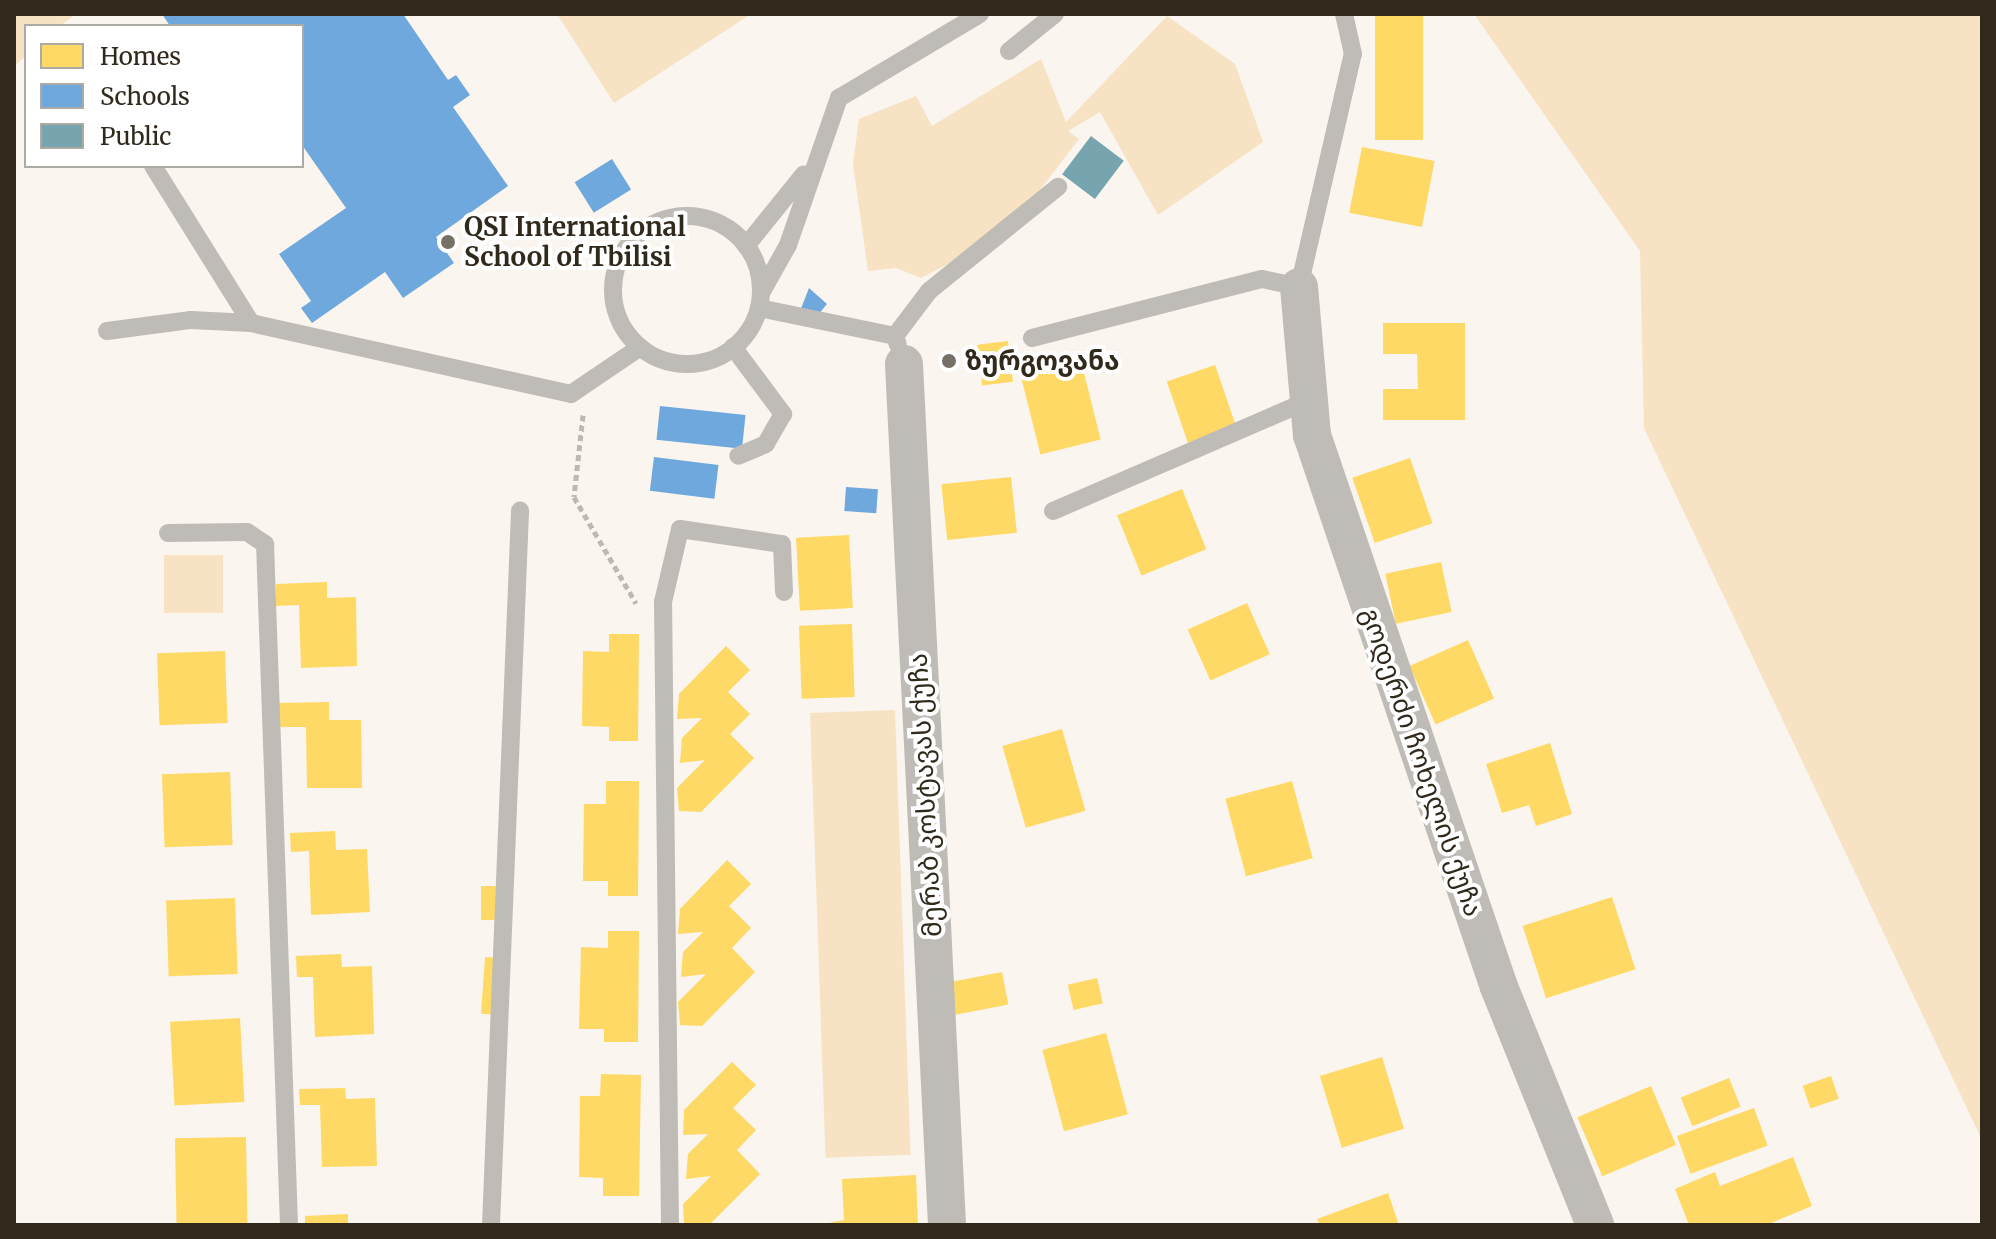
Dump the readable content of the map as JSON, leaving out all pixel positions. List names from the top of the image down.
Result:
{
  "streets": {
    "street": ["გოდერძი ჩოხელის ქუჩა", "მერაბ კოსტავას ქუჩა"]
  },
  "places": ["QSI International School of Tbilisi", "ზურგოვანა"],
  "legend": ["Homes", "Schools", "Public"]
}
